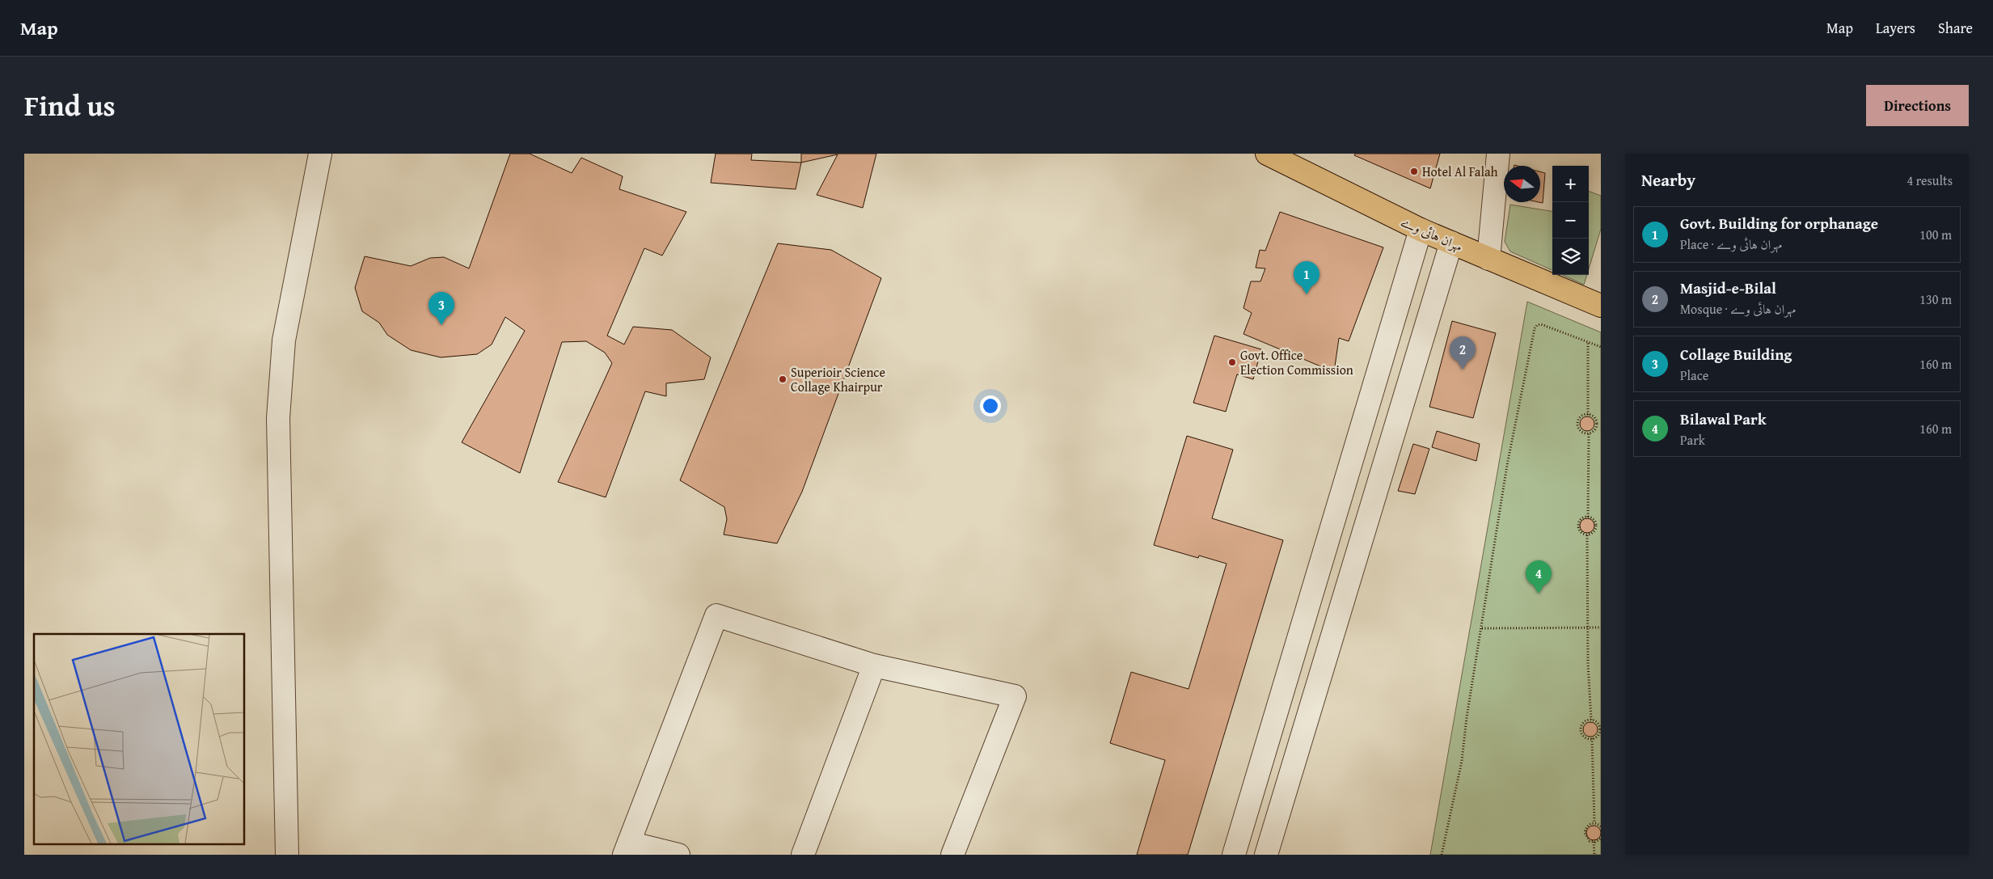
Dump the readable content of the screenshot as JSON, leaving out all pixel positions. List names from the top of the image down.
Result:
{
  "streets": {
    "main road": ["مہران ہائی وے"]
  },
  "places": ["Hotel Al Falah", "Govt. Office Election Commission", "Superioir Science Collage Khairpur"],
  "north": "left",
  "page": {
    "header": "Map",
    "nav": ["Map", "Layers", "Share"],
    "title": "Find us",
    "buttons": "Directions",
    "heading": ["Nearby", "4 results"],
    "map_buttons": ["+", "−"],
    "list": [
      {
        "mark": "1",
        "name": "Govt. Building for orphanage",
        "note": "Place · مہران ہائی وے",
        "value": "100 m"
      },
      {
        "mark": "2",
        "name": "Masjid-e-Bilal",
        "note": "Mosque · مہران ہائی وے",
        "value": "130 m"
      },
      {
        "mark": "3",
        "name": "Collage Building",
        "note": "Place",
        "value": "160 m"
      },
      {
        "mark": "4",
        "name": "Bilawal Park",
        "note": "Park",
        "value": "160 m"
      }
    ],
    "pins": [
      "1",
      "3",
      "2",
      "4"
    ]
  }
}
